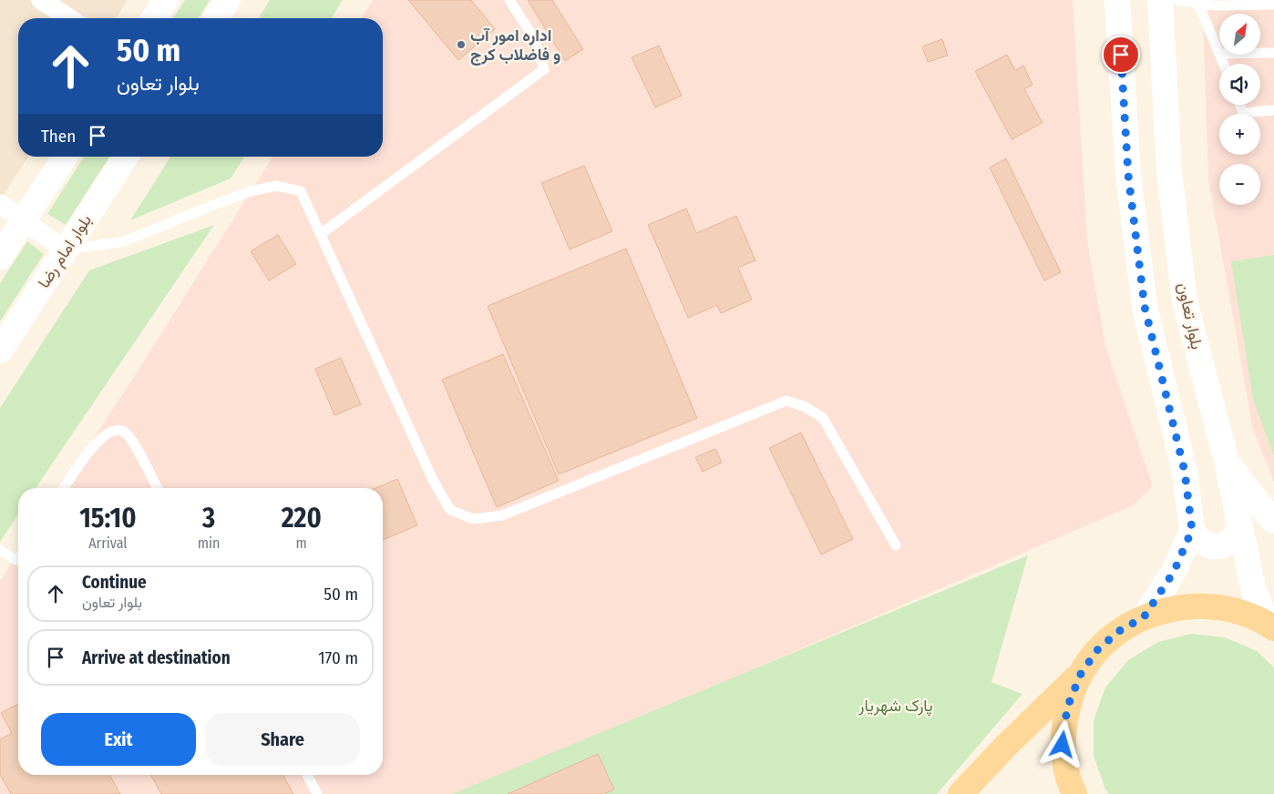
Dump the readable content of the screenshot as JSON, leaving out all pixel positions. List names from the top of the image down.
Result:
{
  "streets": {
    "main road": ["بلوار امام رضا", "بلوار تعاون"]
  },
  "parks": ["پارک شهریار"],
  "places": ["اداره امور آب و فاضلاب کرج"],
  "north": "top right",
  "page": {
    "map_buttons": ["+", "−"],
    "turn": ["50 m", "بلوار تعاون"],
    "then": "Then",
    "eta": [
      "15:10",
      "Arrival",
      "3",
      "min",
      "220",
      "m"
    ],
    "list": [
      {
        "name": "Continue",
        "note": "بلوار تعاون",
        "value": "50 m"
      },
      {
        "name": "Arrive at destination",
        "value": "170 m"
      }
    ],
    "buttons": ["Exit", "Share"]
  }
}
